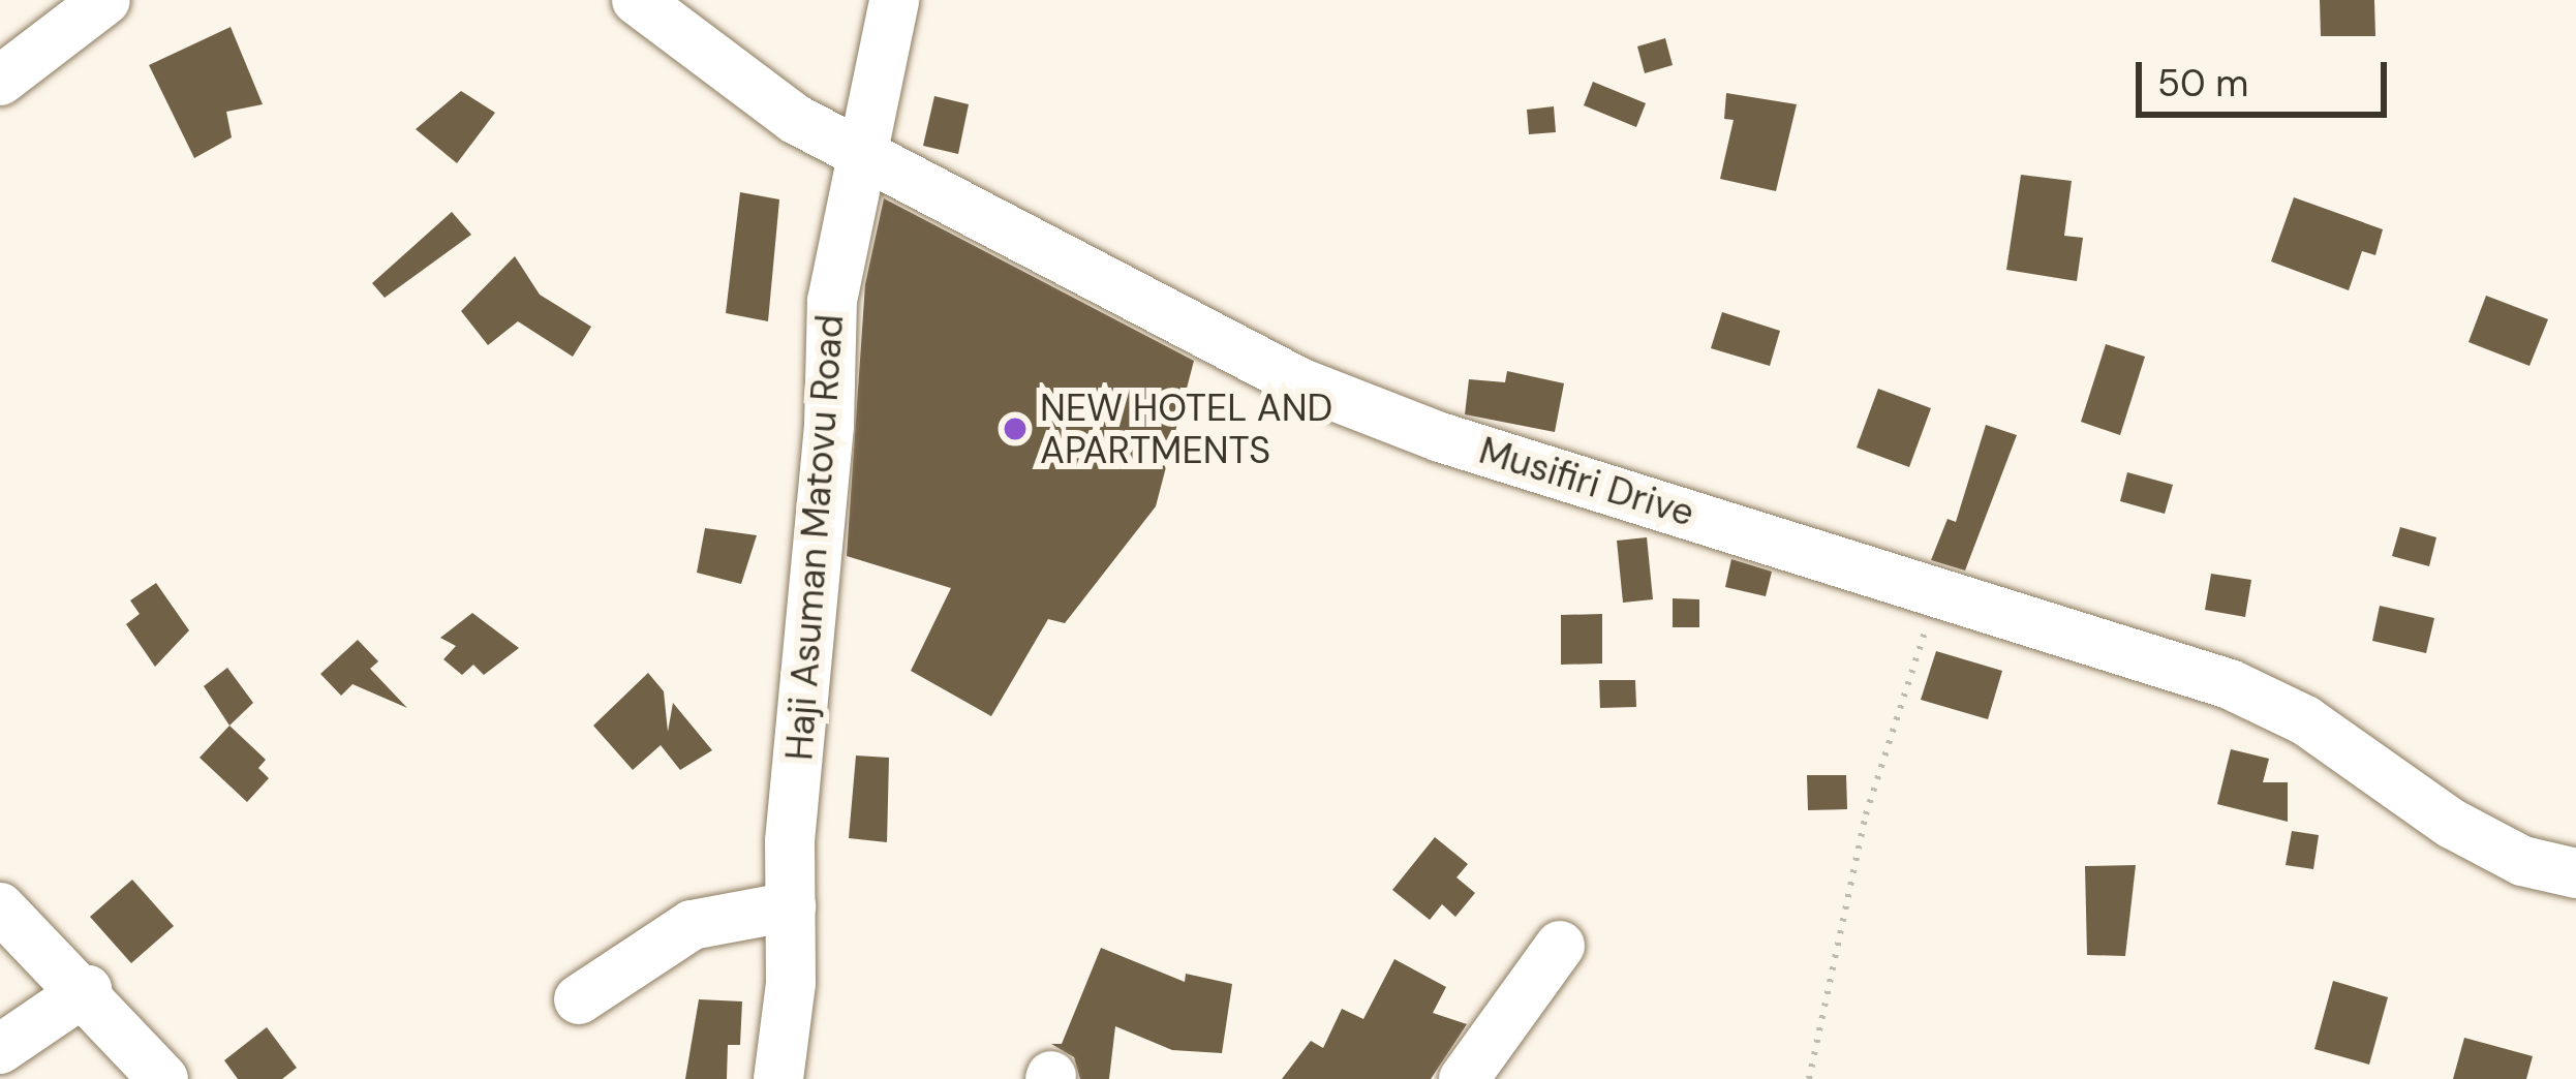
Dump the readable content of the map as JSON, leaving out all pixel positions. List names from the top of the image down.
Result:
{
  "streets": {
    "street": ["Musifiri Drive", "Haji Asuman Matovu Road"]
  },
  "crossings": [
    ["Musifiri Drive", "Haji Asuman Matovu Road"]
  ],
  "places": ["NEW HOTEL AND APARTMENTS"],
  "scale_bar": "50 m"
}
